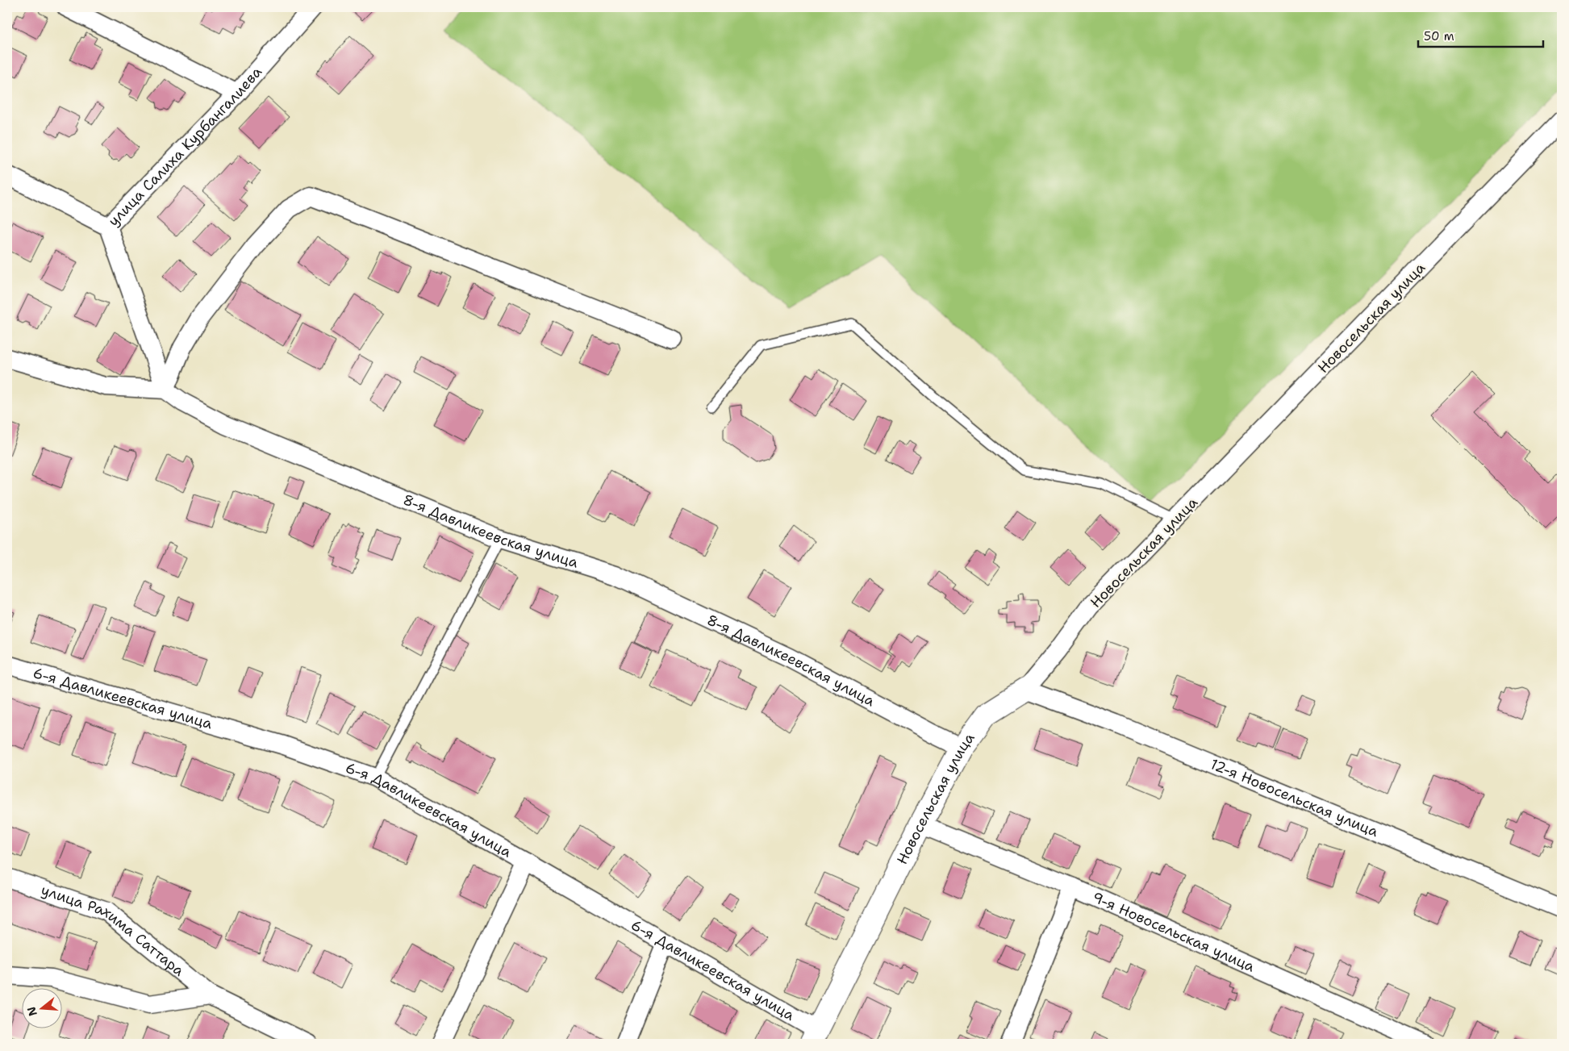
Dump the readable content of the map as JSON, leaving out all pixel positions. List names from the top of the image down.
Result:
{
  "streets": {
    "street": [
      "улица Салиха Курбангалиева",
      "Новосельская улица",
      "8-я Давликеевская улица",
      "6-я Давликеевская улица",
      "12-я Новосельская улица",
      "улица Рахима Саттара",
      "9-я Новосельская улица"
    ]
  },
  "crossings": [
    ["улица Салиха Курбангалиева", "8-я Давликеевская улица"],
    ["Новосельская улица", "8-я Давликеевская улица"],
    ["Новосельская улица", "6-я Давликеевская улица"],
    ["Новосельская улица", "12-я Новосельская улица"],
    ["Новосельская улица", "9-я Новосельская улица"]
  ],
  "scale_bar": "50 m",
  "north": "left"
}
